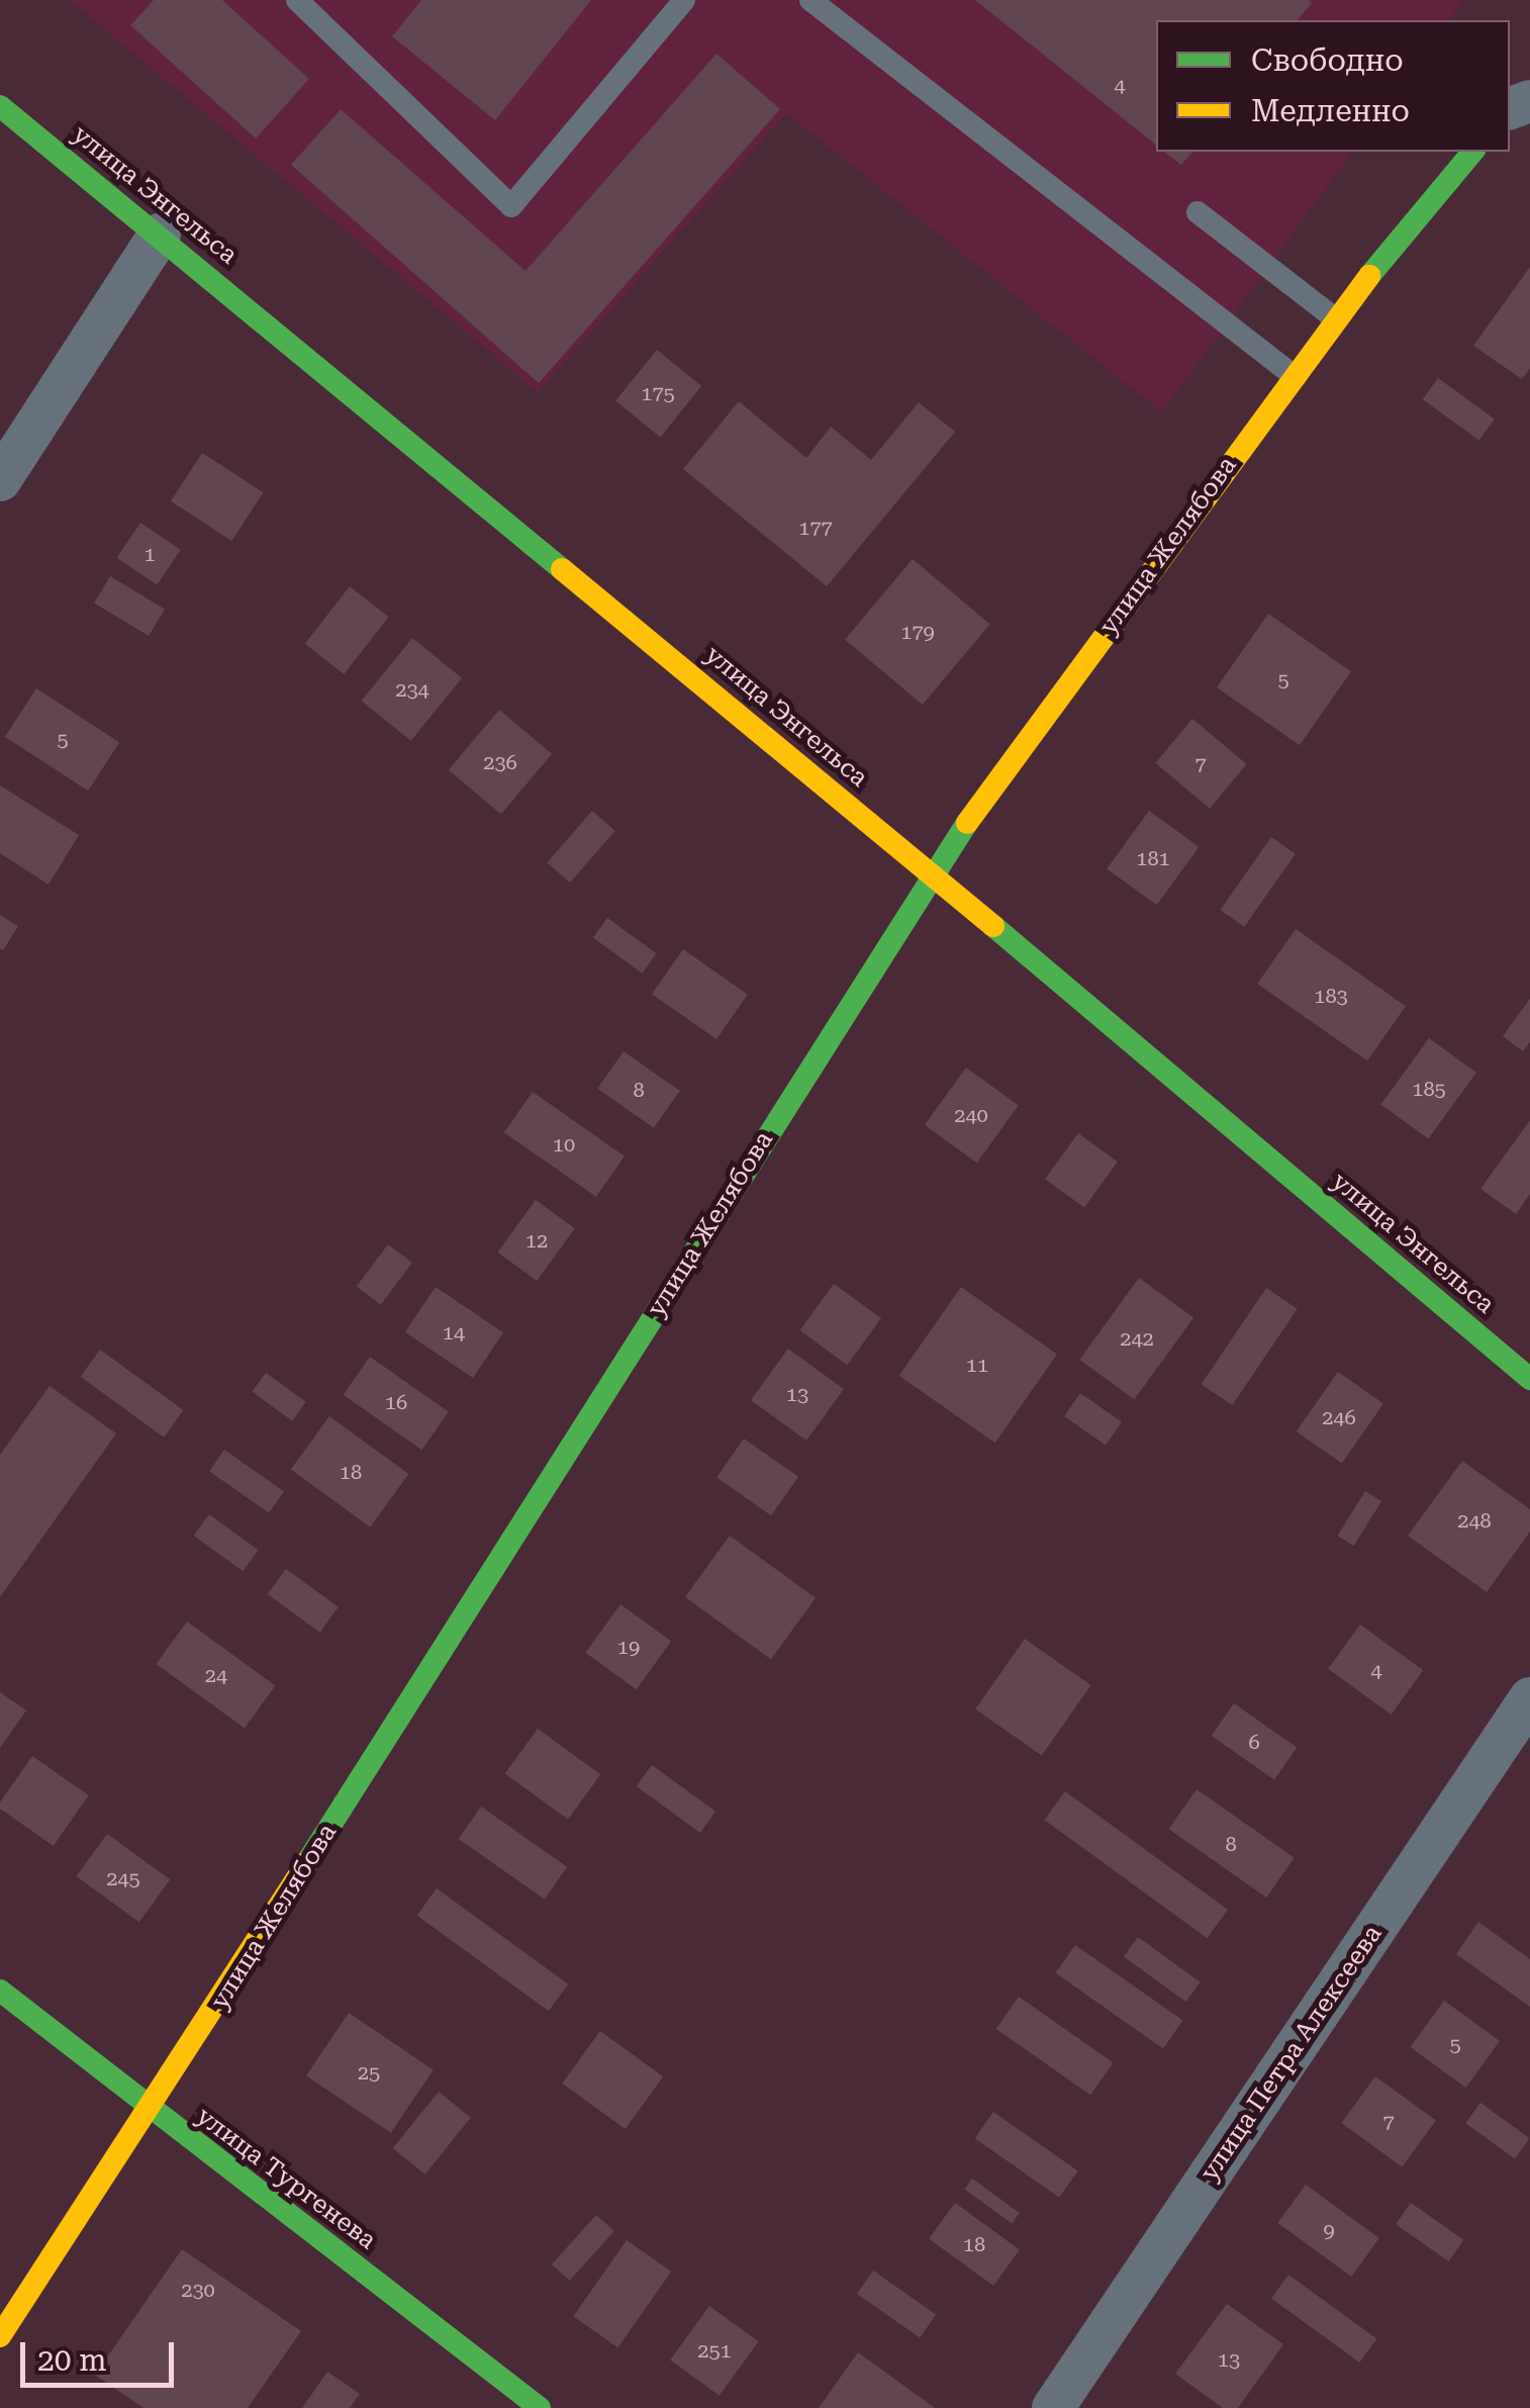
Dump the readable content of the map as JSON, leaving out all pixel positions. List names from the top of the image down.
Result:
{
  "streets": {
    "street": [
      "улица Энгельса",
      "улица Желябова",
      "улица Петра Алексеева",
      "улица Тургенева"
    ]
  },
  "crossings": [
    ["улица Энгельса", "улица Желябова"],
    ["улица Желябова", "улица Тургенева"]
  ],
  "house_numbers": [
    "4",
    "175",
    "177",
    "1",
    "179",
    "5",
    "234",
    "5",
    "236",
    "7",
    "181",
    "183",
    "185",
    "8",
    "240",
    "10",
    "12",
    "14",
    "242",
    "11",
    "13",
    "16",
    "246",
    "18",
    "248",
    "19",
    "4",
    "24",
    "6",
    "8",
    "245",
    "5",
    "25",
    "7",
    "9",
    "18",
    "230",
    "251",
    "13"
  ],
  "legend": ["Свободно", "Медленно"],
  "scale_bar": "20 m"
}
